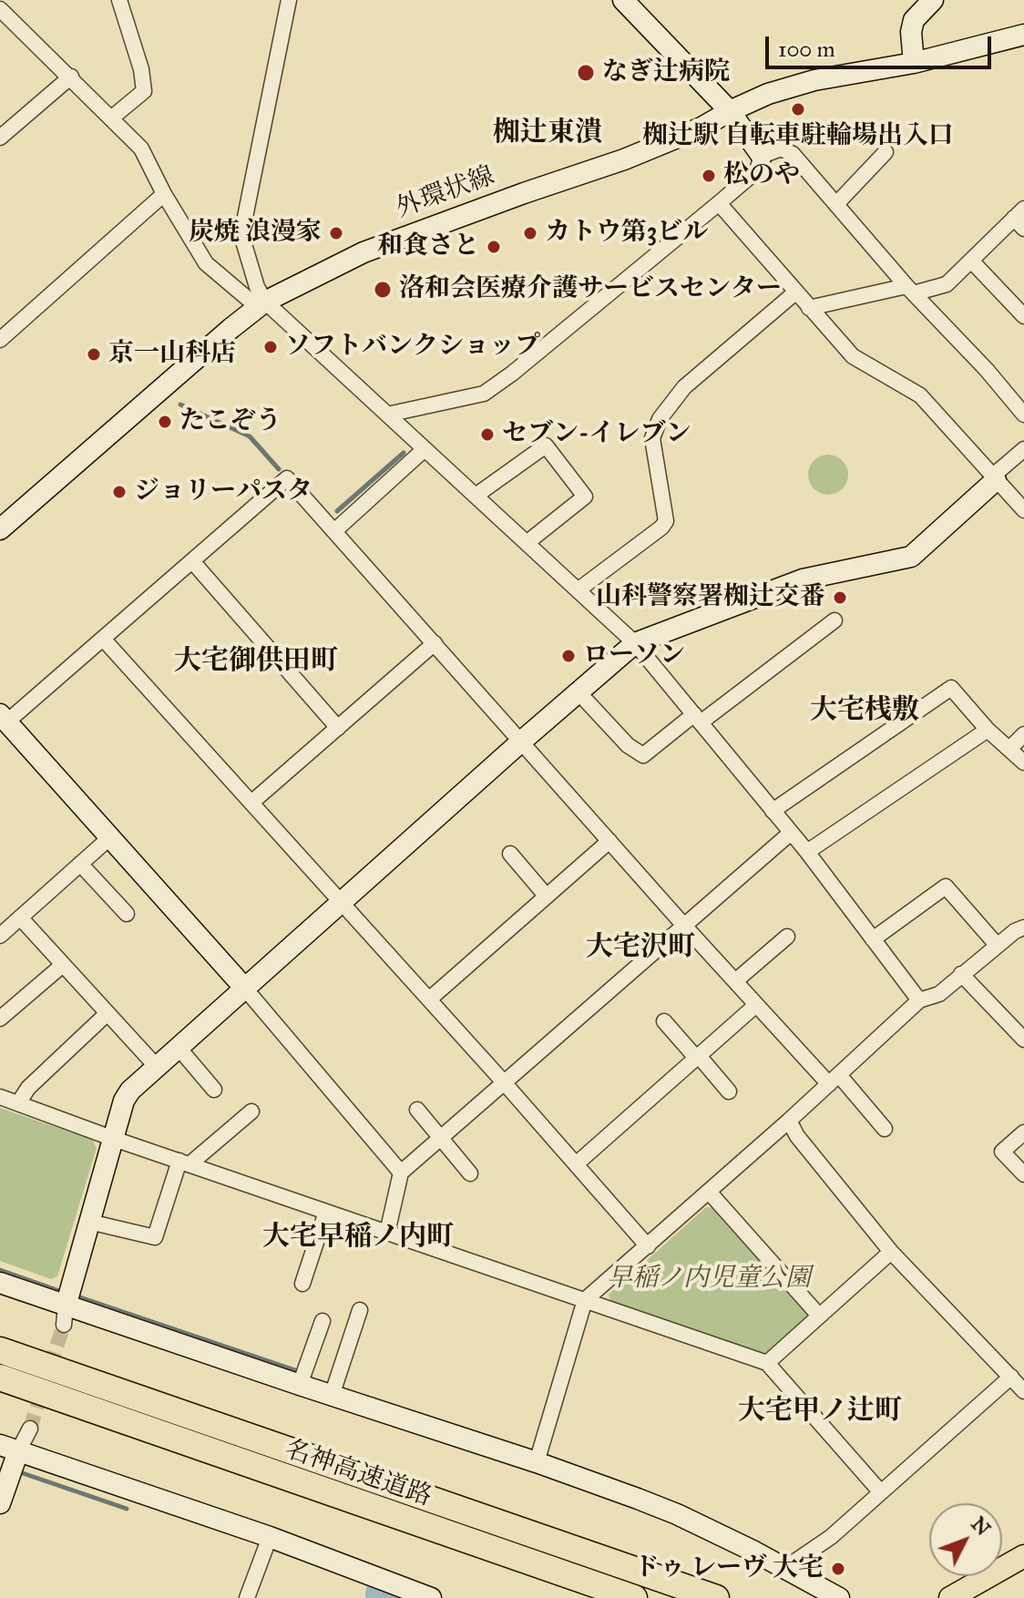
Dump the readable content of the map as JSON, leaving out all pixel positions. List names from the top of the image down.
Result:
{
  "streets": {
    "highway": ["名神高速道路"],
    "street": ["外環状線"]
  },
  "districts": [
    "椥辻東潰",
    "大宅御供田町",
    "大宅桟敷",
    "大宅沢町",
    "大宅早稲ノ内町",
    "大宅甲ノ辻町"
  ],
  "parks": ["早稲ノ内児童公園"],
  "places": [
    "なぎ辻病院",
    "椥辻駅 自転車駐輪場出入口",
    "松のや",
    "炭焼 浪漫家",
    "カトウ第3ビル",
    "和食さと",
    "洛和会医療介護サービスセンター",
    "ソフトバンクショップ",
    "京一山科店",
    "たこぞう",
    "セブン-イレブン",
    "ジョリーパスタ",
    "山科警察署椥辻交番",
    "ローソン",
    "ドゥ レーヴ 大宅"
  ],
  "scale_bar": "100 m",
  "north": "top right"
}
